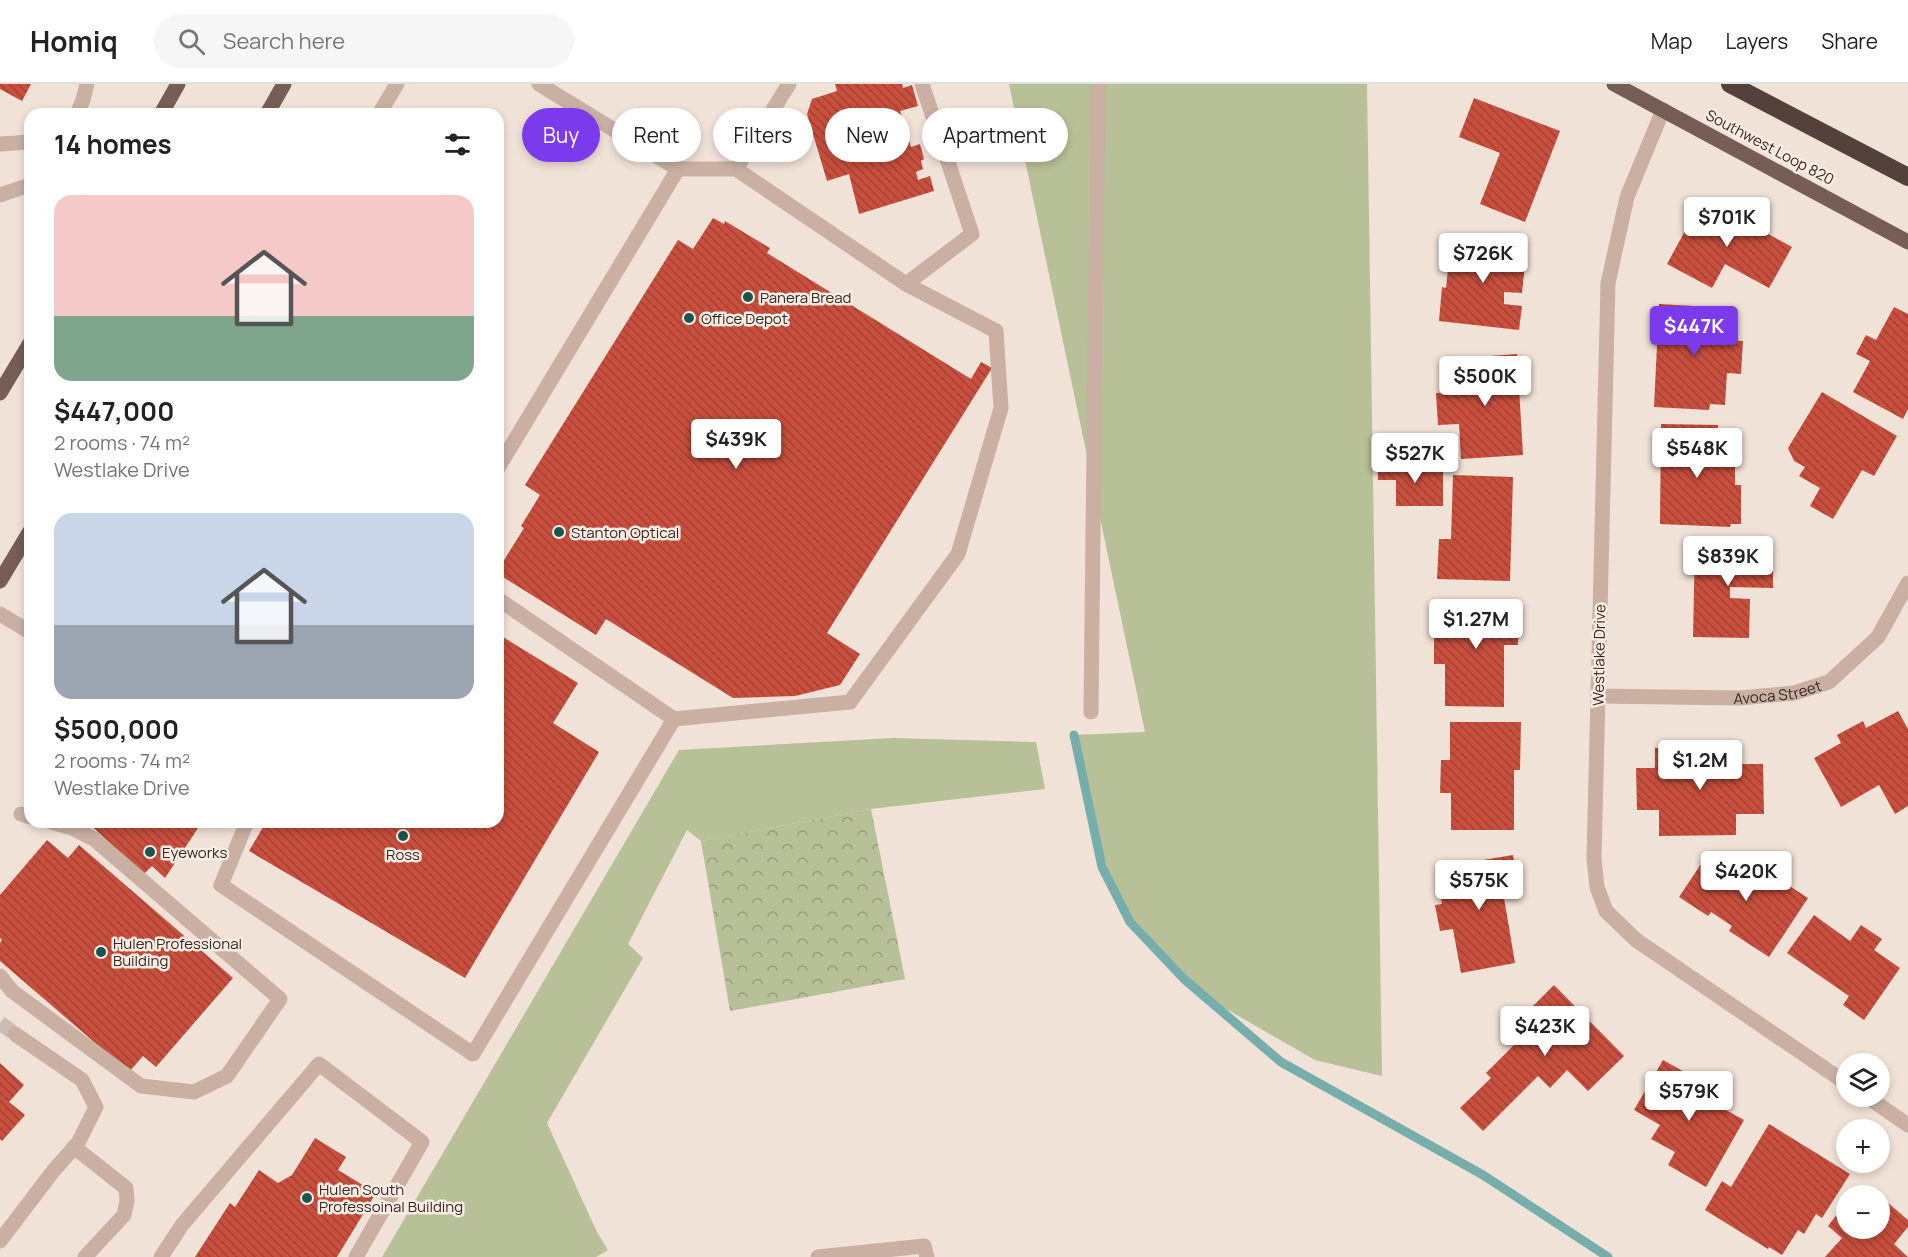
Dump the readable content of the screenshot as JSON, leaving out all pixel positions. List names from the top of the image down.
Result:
{
  "streets": {
    "main road": ["Southwest Loop 820"],
    "street": ["Westlake Drive", "Avoca Street"]
  },
  "crossings": [
    ["Southwest Loop 820", "Westlake Drive"],
    ["Westlake Drive", "Avoca Street"]
  ],
  "places": [
    "Panera Bread",
    "Office Depot",
    "Stanton Optical",
    "Ross",
    "Eyeworks",
    "Hulen Professional Building",
    "Hulen South Professoinal Building"
  ],
  "page": {
    "header": "Homiq",
    "search": "Search here",
    "nav": ["Map", "Layers", "Share"],
    "chip": [
      "Buy",
      "Rent",
      "Filters",
      "New",
      "Apartment"
    ],
    "heading": "14 homes",
    "list": [
      {
        "name": "$447,000",
        "note": "2 rooms · 74 m² · Westlake Drive"
      },
      {
        "name": "$500,000",
        "note": "2 rooms · 74 m² · Westlake Drive"
      }
    ],
    "price": [
      "$701K",
      "$726K",
      "$447K",
      "$500K",
      "$439K",
      "$548K",
      "$527K",
      "$839K",
      "$1.27M",
      "$1.2M",
      "$420K",
      "$575K",
      "$423K",
      "$579K"
    ],
    "map_buttons": ["+", "−"]
  }
}
